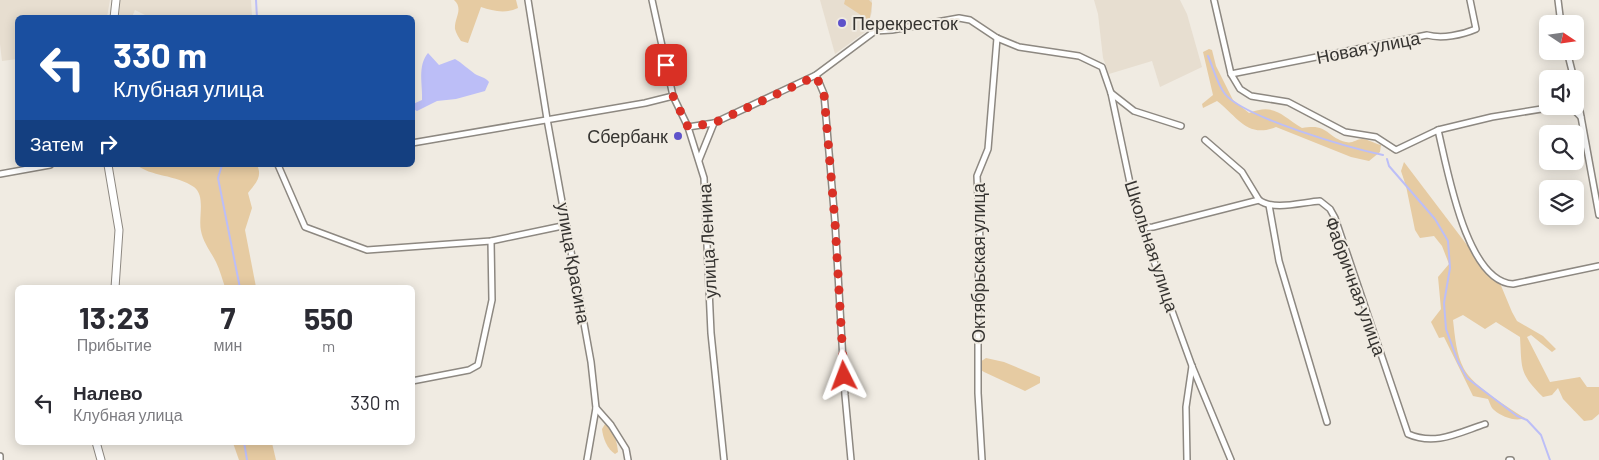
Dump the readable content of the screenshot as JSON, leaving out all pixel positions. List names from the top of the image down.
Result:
{
  "streets": {
    "street": [
      "Новая улица",
      "улица Ленина",
      "Школьная улица",
      "улица Красина",
      "Октябрьская улица",
      "Фабричная улица"
    ]
  },
  "crossings": [
    ["Школьная улица", "Октябрьская улица"]
  ],
  "places": ["Перекресток", "Сбербанк"],
  "north": "right",
  "page": {
    "turn": ["330 m", "Клубная улица"],
    "then": "Затем",
    "eta": [
      "13:23",
      "Прибытие",
      "7",
      "мин",
      "550",
      "m"
    ],
    "list": [
      {
        "name": "Налево",
        "note": "Клубная улица",
        "value": "330 m"
      }
    ]
  }
}
